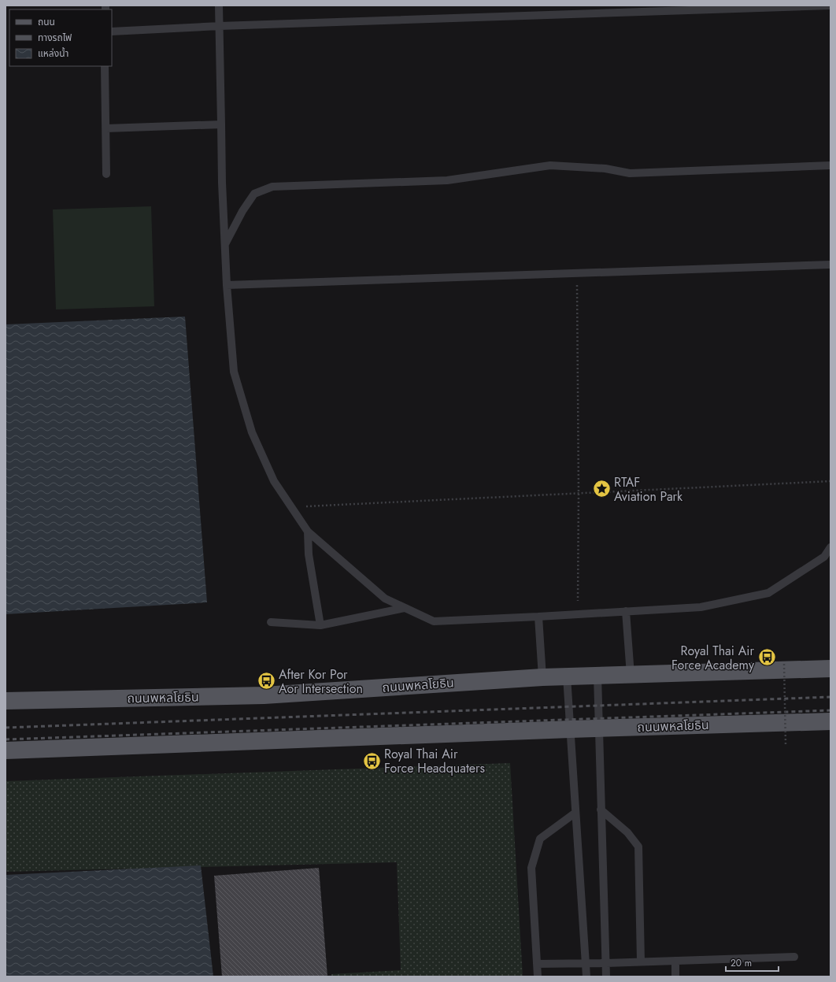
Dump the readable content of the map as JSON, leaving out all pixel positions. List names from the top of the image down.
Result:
{
  "streets": {
    "main road": ["ถนนพหลโยธิน"]
  },
  "places": {
    "place": ["RTAF Aviation Park"],
    "bus stop": ["Royal Thai Air Force Academy", "After Kor Por Aor Intersection", "Royal Thai Air Force Headquaters"]
  },
  "legend": ["ถนน", "ทางรถไฟ", "แหล่งน้ำ"],
  "scale_bar": "20 m"
}
